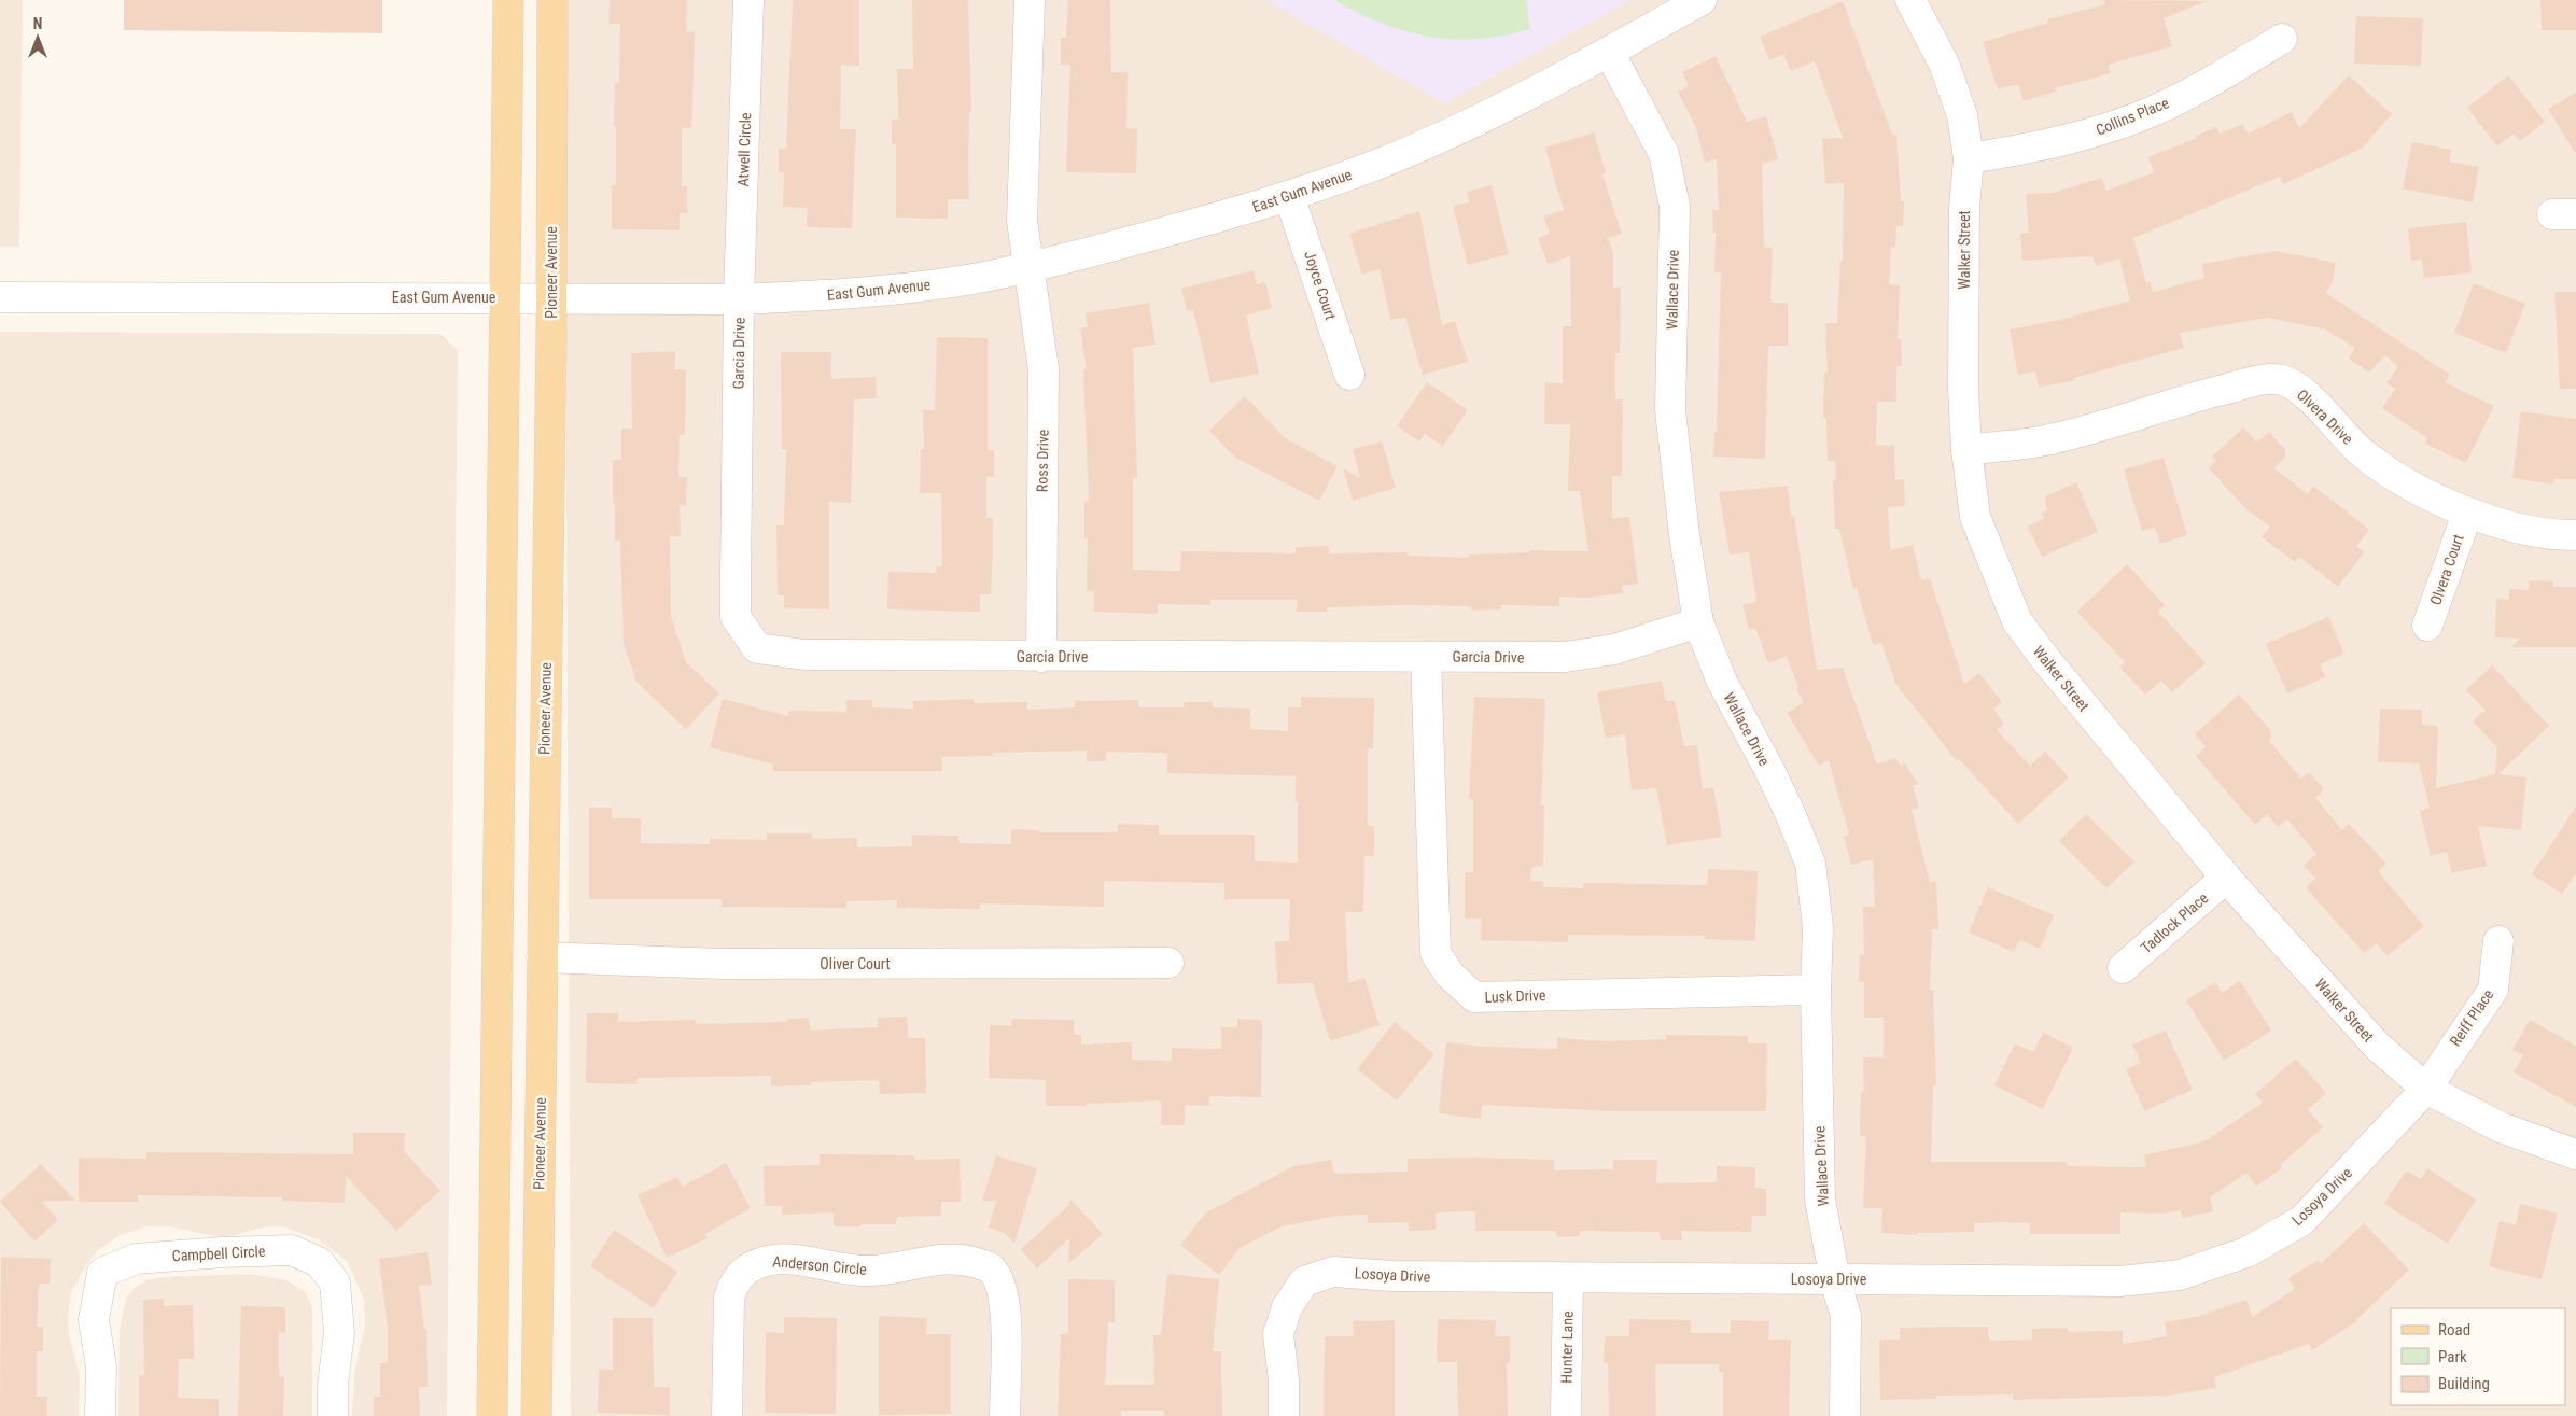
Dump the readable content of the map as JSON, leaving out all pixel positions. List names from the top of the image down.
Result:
{
  "streets": {
    "main road": ["Pioneer Avenue"],
    "street": [
      "Collins Place",
      "Atwell Circle",
      "East Gum Avenue",
      "Walker Street",
      "Joyce Court",
      "Wallace Drive",
      "Garcia Drive",
      "Olvera Drive",
      "Ross Drive",
      "Olvera Court",
      "Tadlock Place",
      "Oliver Court",
      "Lusk Drive",
      "Reiff Place",
      "Losoya Drive",
      "Campbell Circle",
      "Anderson Circle",
      "Hunter Lane"
    ]
  },
  "crossings": [
    ["Collins Place", "Walker Street"],
    ["Atwell Circle", "East Gum Avenue"],
    ["Atwell Circle", "Garcia Drive"],
    ["East Gum Avenue", "Pioneer Avenue"],
    ["East Gum Avenue", "Joyce Court"],
    ["East Gum Avenue", "Wallace Drive"],
    ["East Gum Avenue", "Garcia Drive"],
    ["East Gum Avenue", "Ross Drive"],
    ["Walker Street", "Olvera Drive"],
    ["Walker Street", "Tadlock Place"],
    ["Walker Street", "Reiff Place"],
    ["Walker Street", "Losoya Drive"],
    ["Pioneer Avenue", "Oliver Court"],
    ["Wallace Drive", "Garcia Drive"],
    ["Wallace Drive", "Lusk Drive"],
    ["Wallace Drive", "Losoya Drive"],
    ["Garcia Drive", "Ross Drive"],
    ["Garcia Drive", "Lusk Drive"],
    ["Olvera Drive", "Olvera Court"],
    ["Reiff Place", "Losoya Drive"],
    ["Losoya Drive", "Hunter Lane"]
  ],
  "legend": ["Road", "Park", "Building"],
  "north": "top"
}
